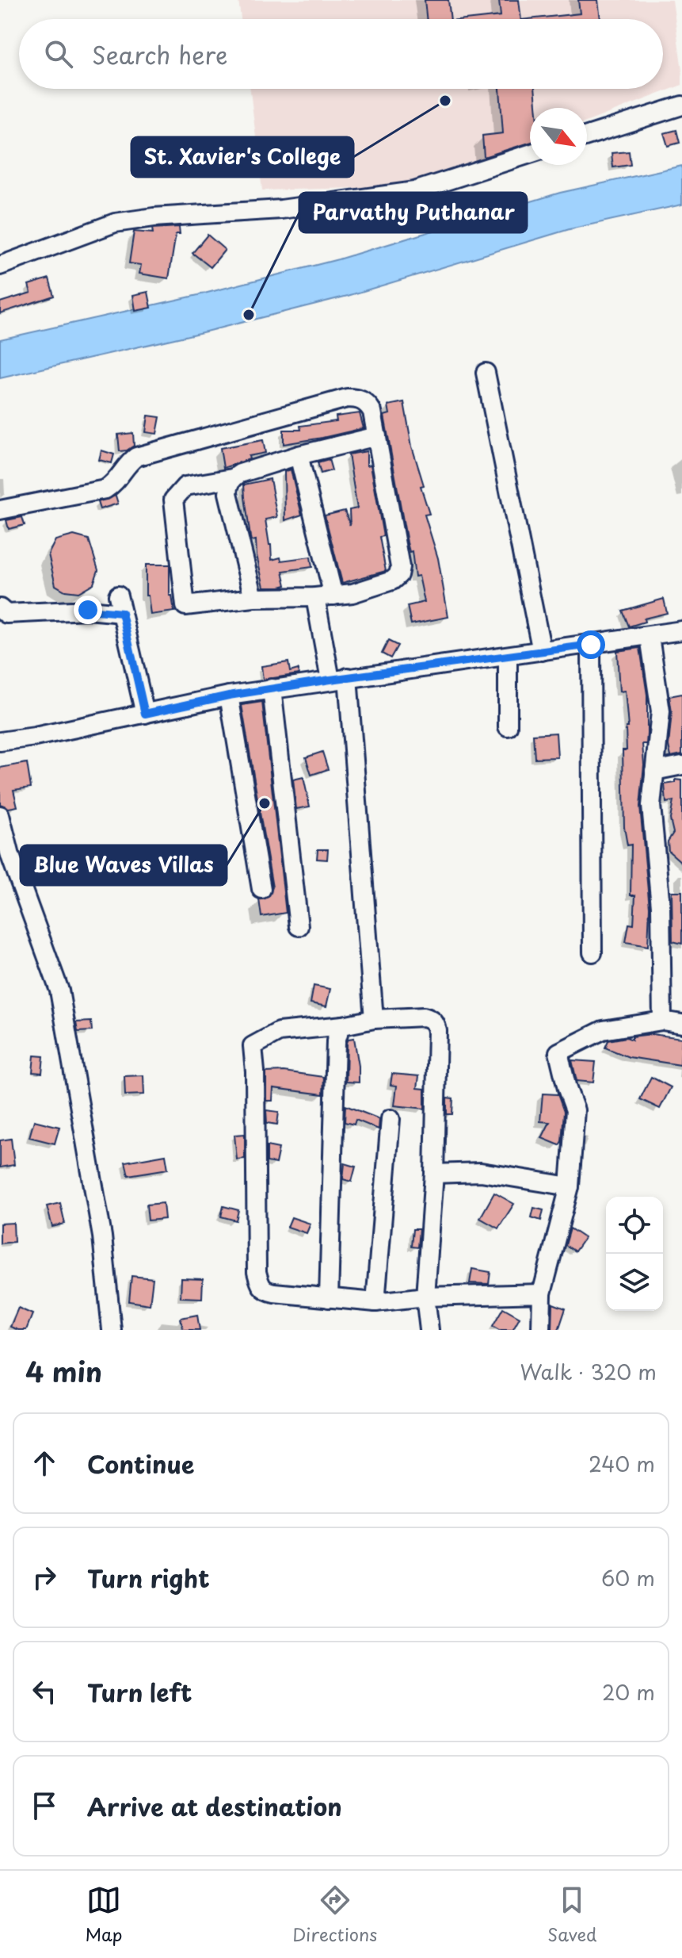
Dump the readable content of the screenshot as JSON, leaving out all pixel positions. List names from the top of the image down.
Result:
{
  "places": ["St. Xavier's College", "Parvathy Puthanar", "Blue Waves Villas"],
  "north": "bottom right",
  "page": {
    "search": "Search here",
    "heading": ["4 min", "Walk · 320 m"],
    "list": [
      ["Continue", "240 m"],
      ["Turn right", "60 m"],
      ["Turn left", "20 m"],
      "Arrive at destination"
    ],
    "nav": ["Map", "Directions", "Saved"]
  }
}
